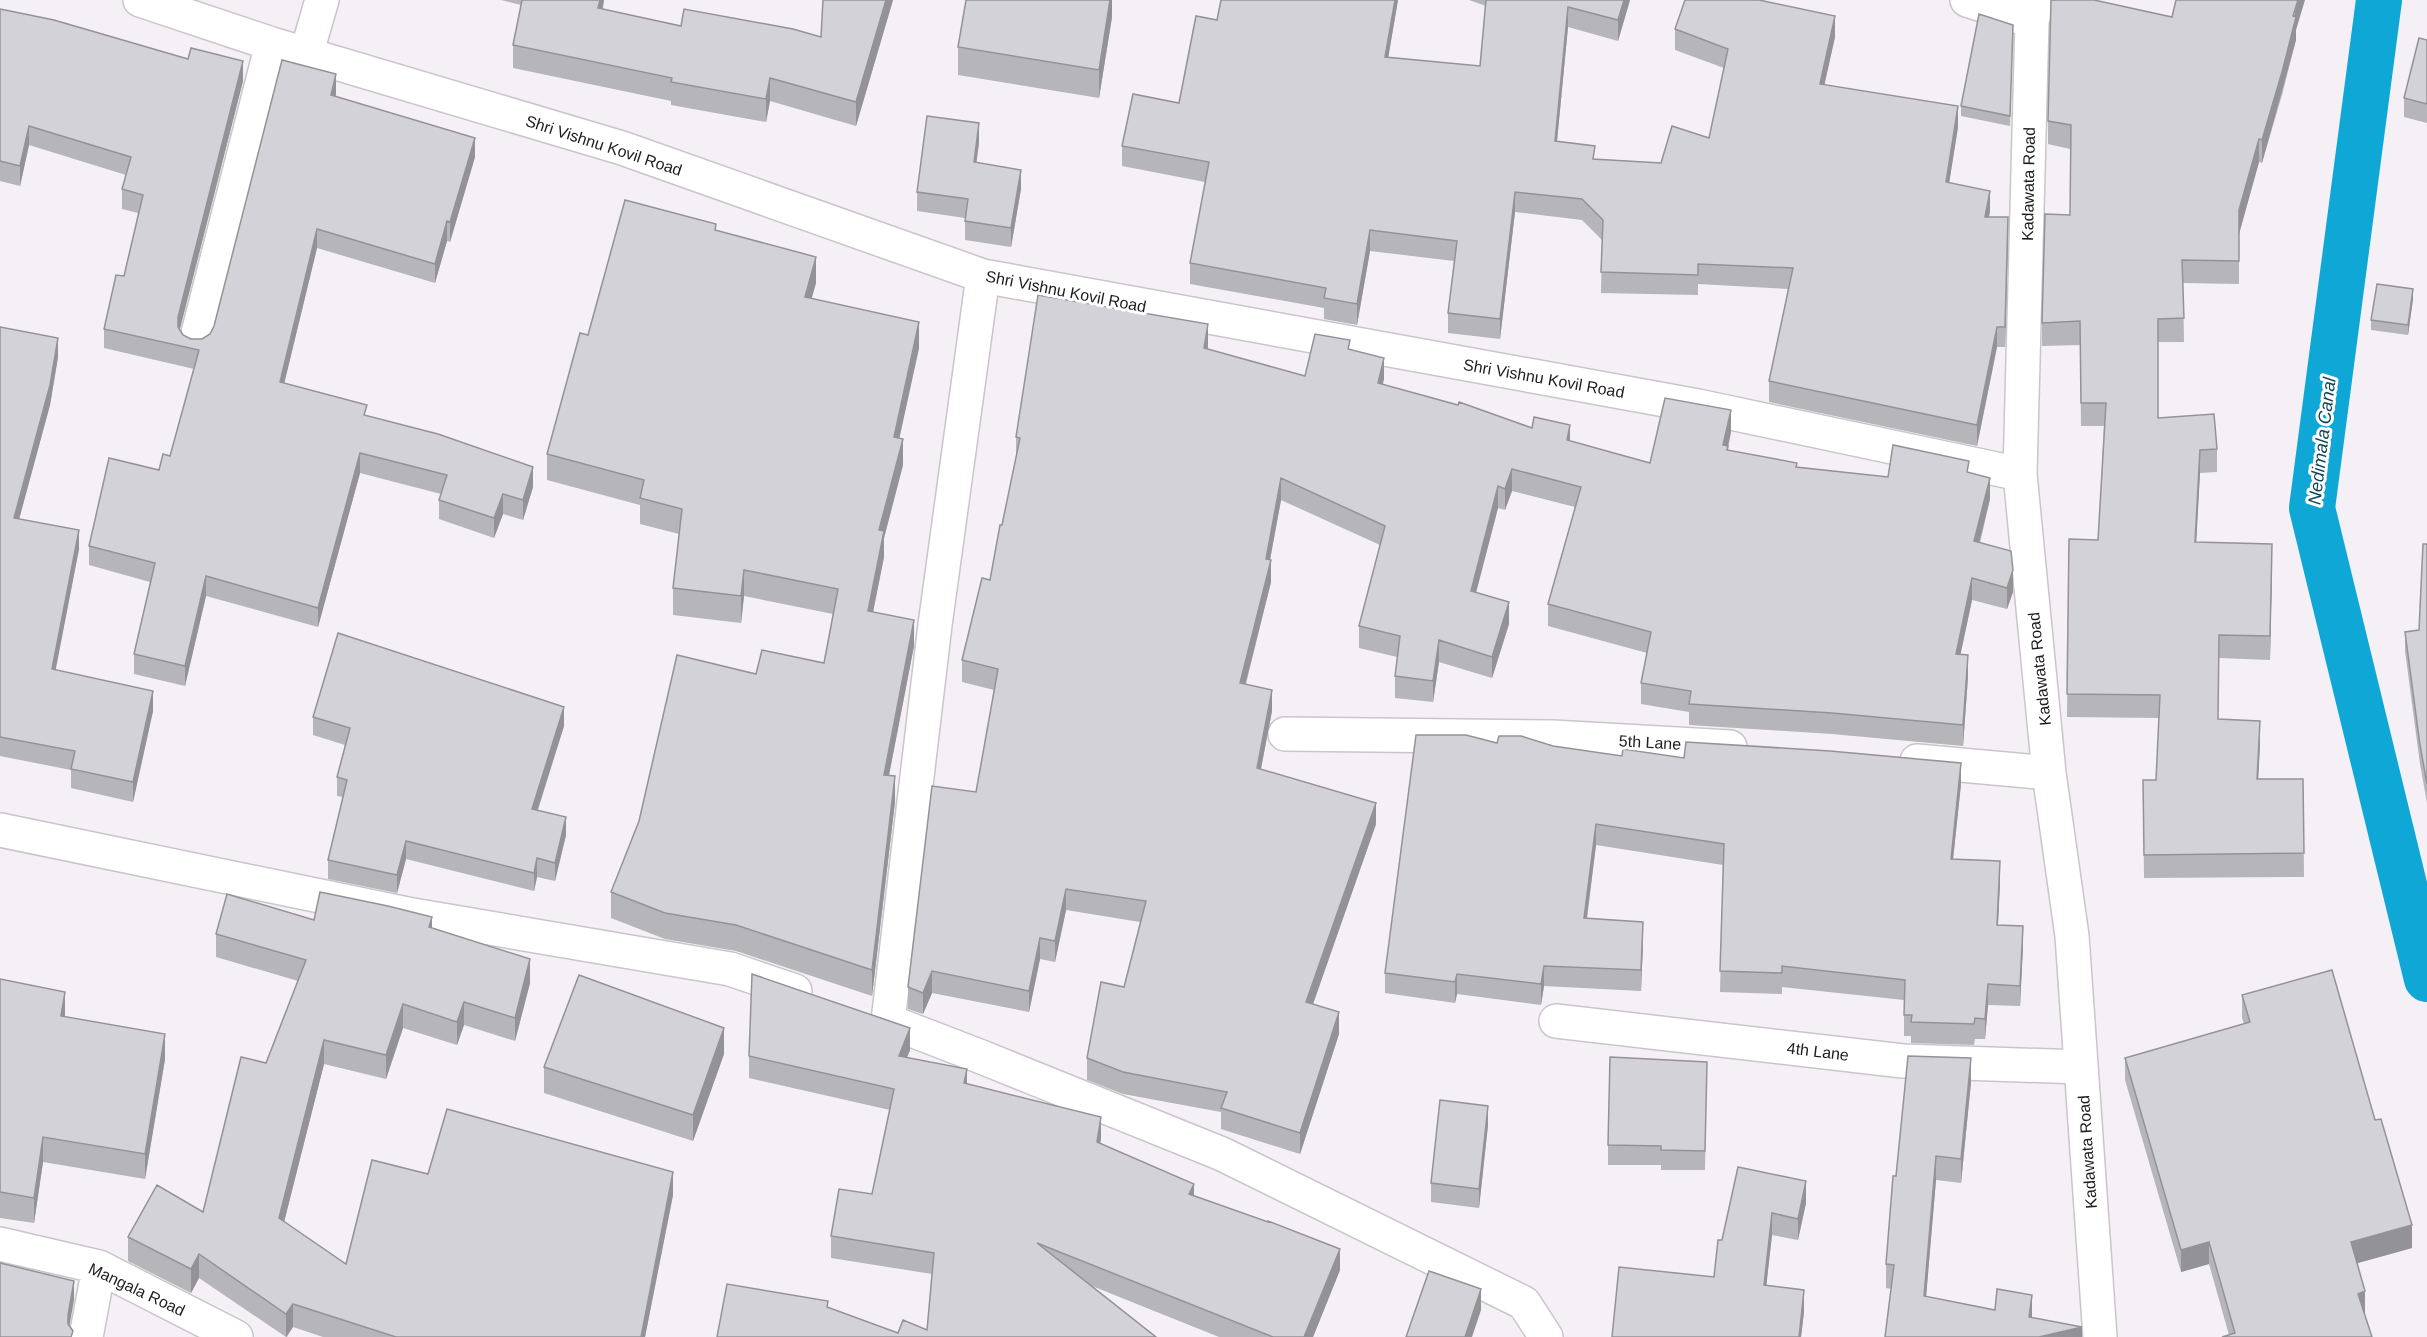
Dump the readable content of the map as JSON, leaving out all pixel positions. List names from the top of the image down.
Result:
{
  "streets": {
    "street": [
      "Shri Vishnu Kovil Road",
      "Kadawata Road",
      "5th Lane",
      "4th Lane",
      "Mangala Road"
    ]
  },
  "crossings": [
    ["Shri Vishnu Kovil Road", "Kadawata Road"],
    ["Kadawata Road", "4th Lane"]
  ],
  "water": ["Nedimala Canal"]
}
